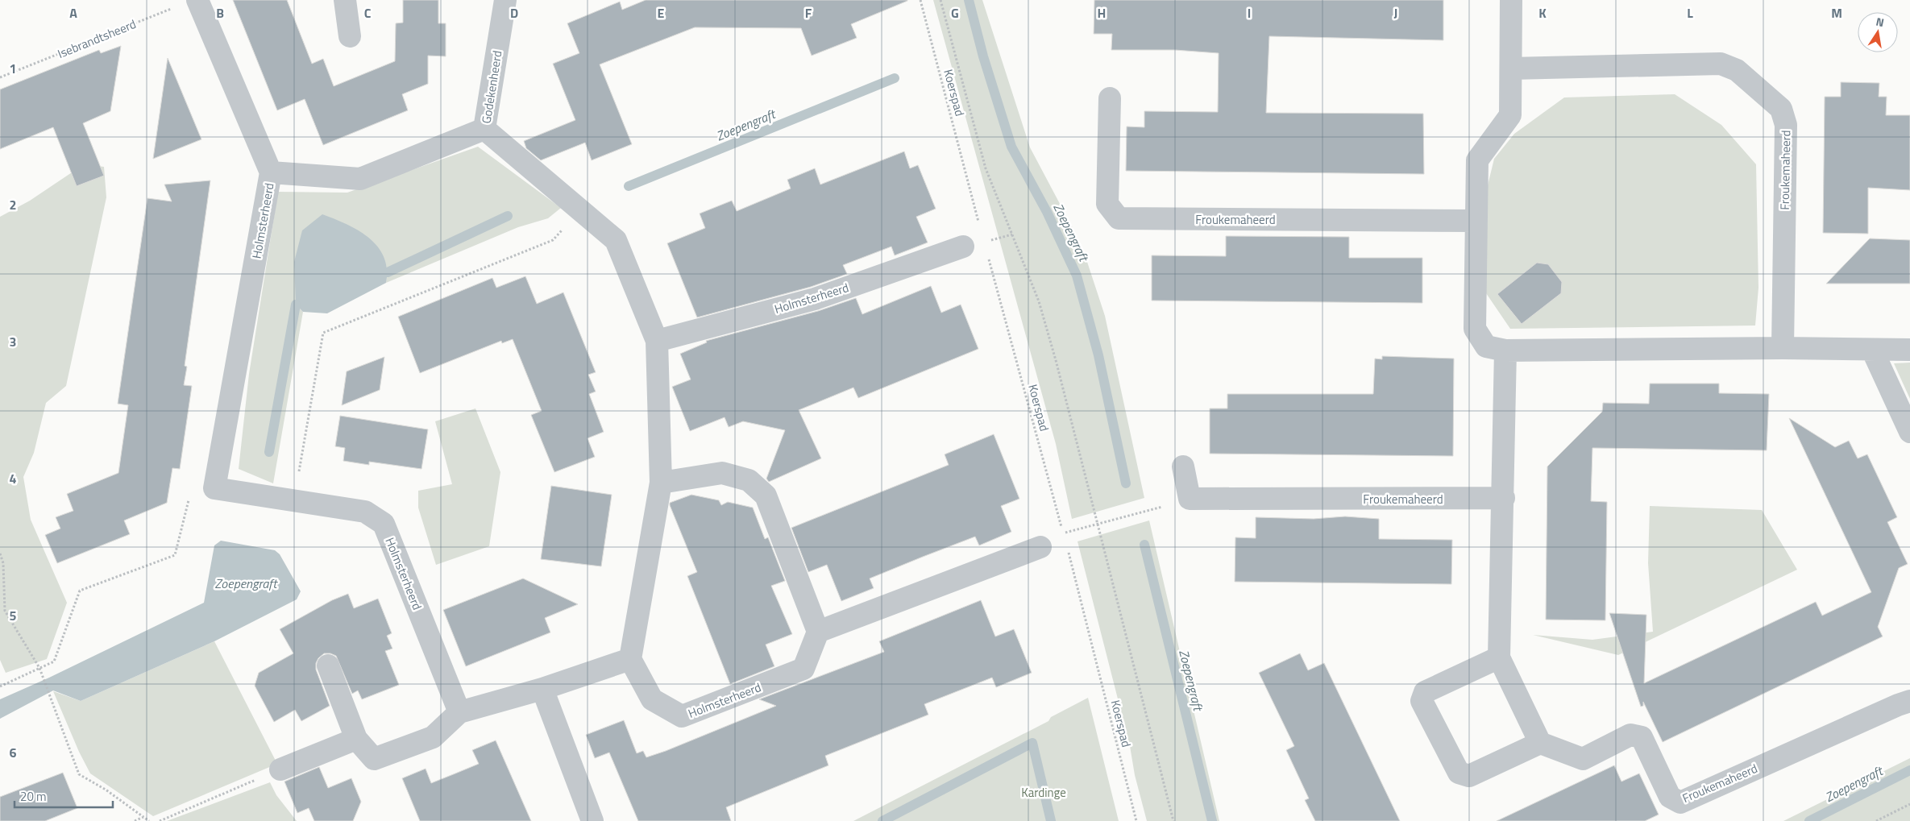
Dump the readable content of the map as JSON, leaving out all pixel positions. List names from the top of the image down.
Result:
{
  "streets": {
    "street": ["Godekenheerd", "Froukemaheerd", "Holmsterheerd"],
    "path": ["Isebrandtsheerd", "Koerspad"]
  },
  "crossings": [
    ["Godekenheerd", "Holmsterheerd"]
  ],
  "water": ["Zoepengraft"],
  "parks": ["Kardinge"],
  "scale_bar": "20 m",
  "north": "top",
  "grid": {
    "columns": [
      "A",
      "B",
      "C",
      "D",
      "E",
      "F",
      "G",
      "H",
      "I",
      "J",
      "K",
      "L",
      "M"
    ],
    "rows": [
      "1",
      "2",
      "3",
      "4",
      "5",
      "6"
    ]
  }
}
